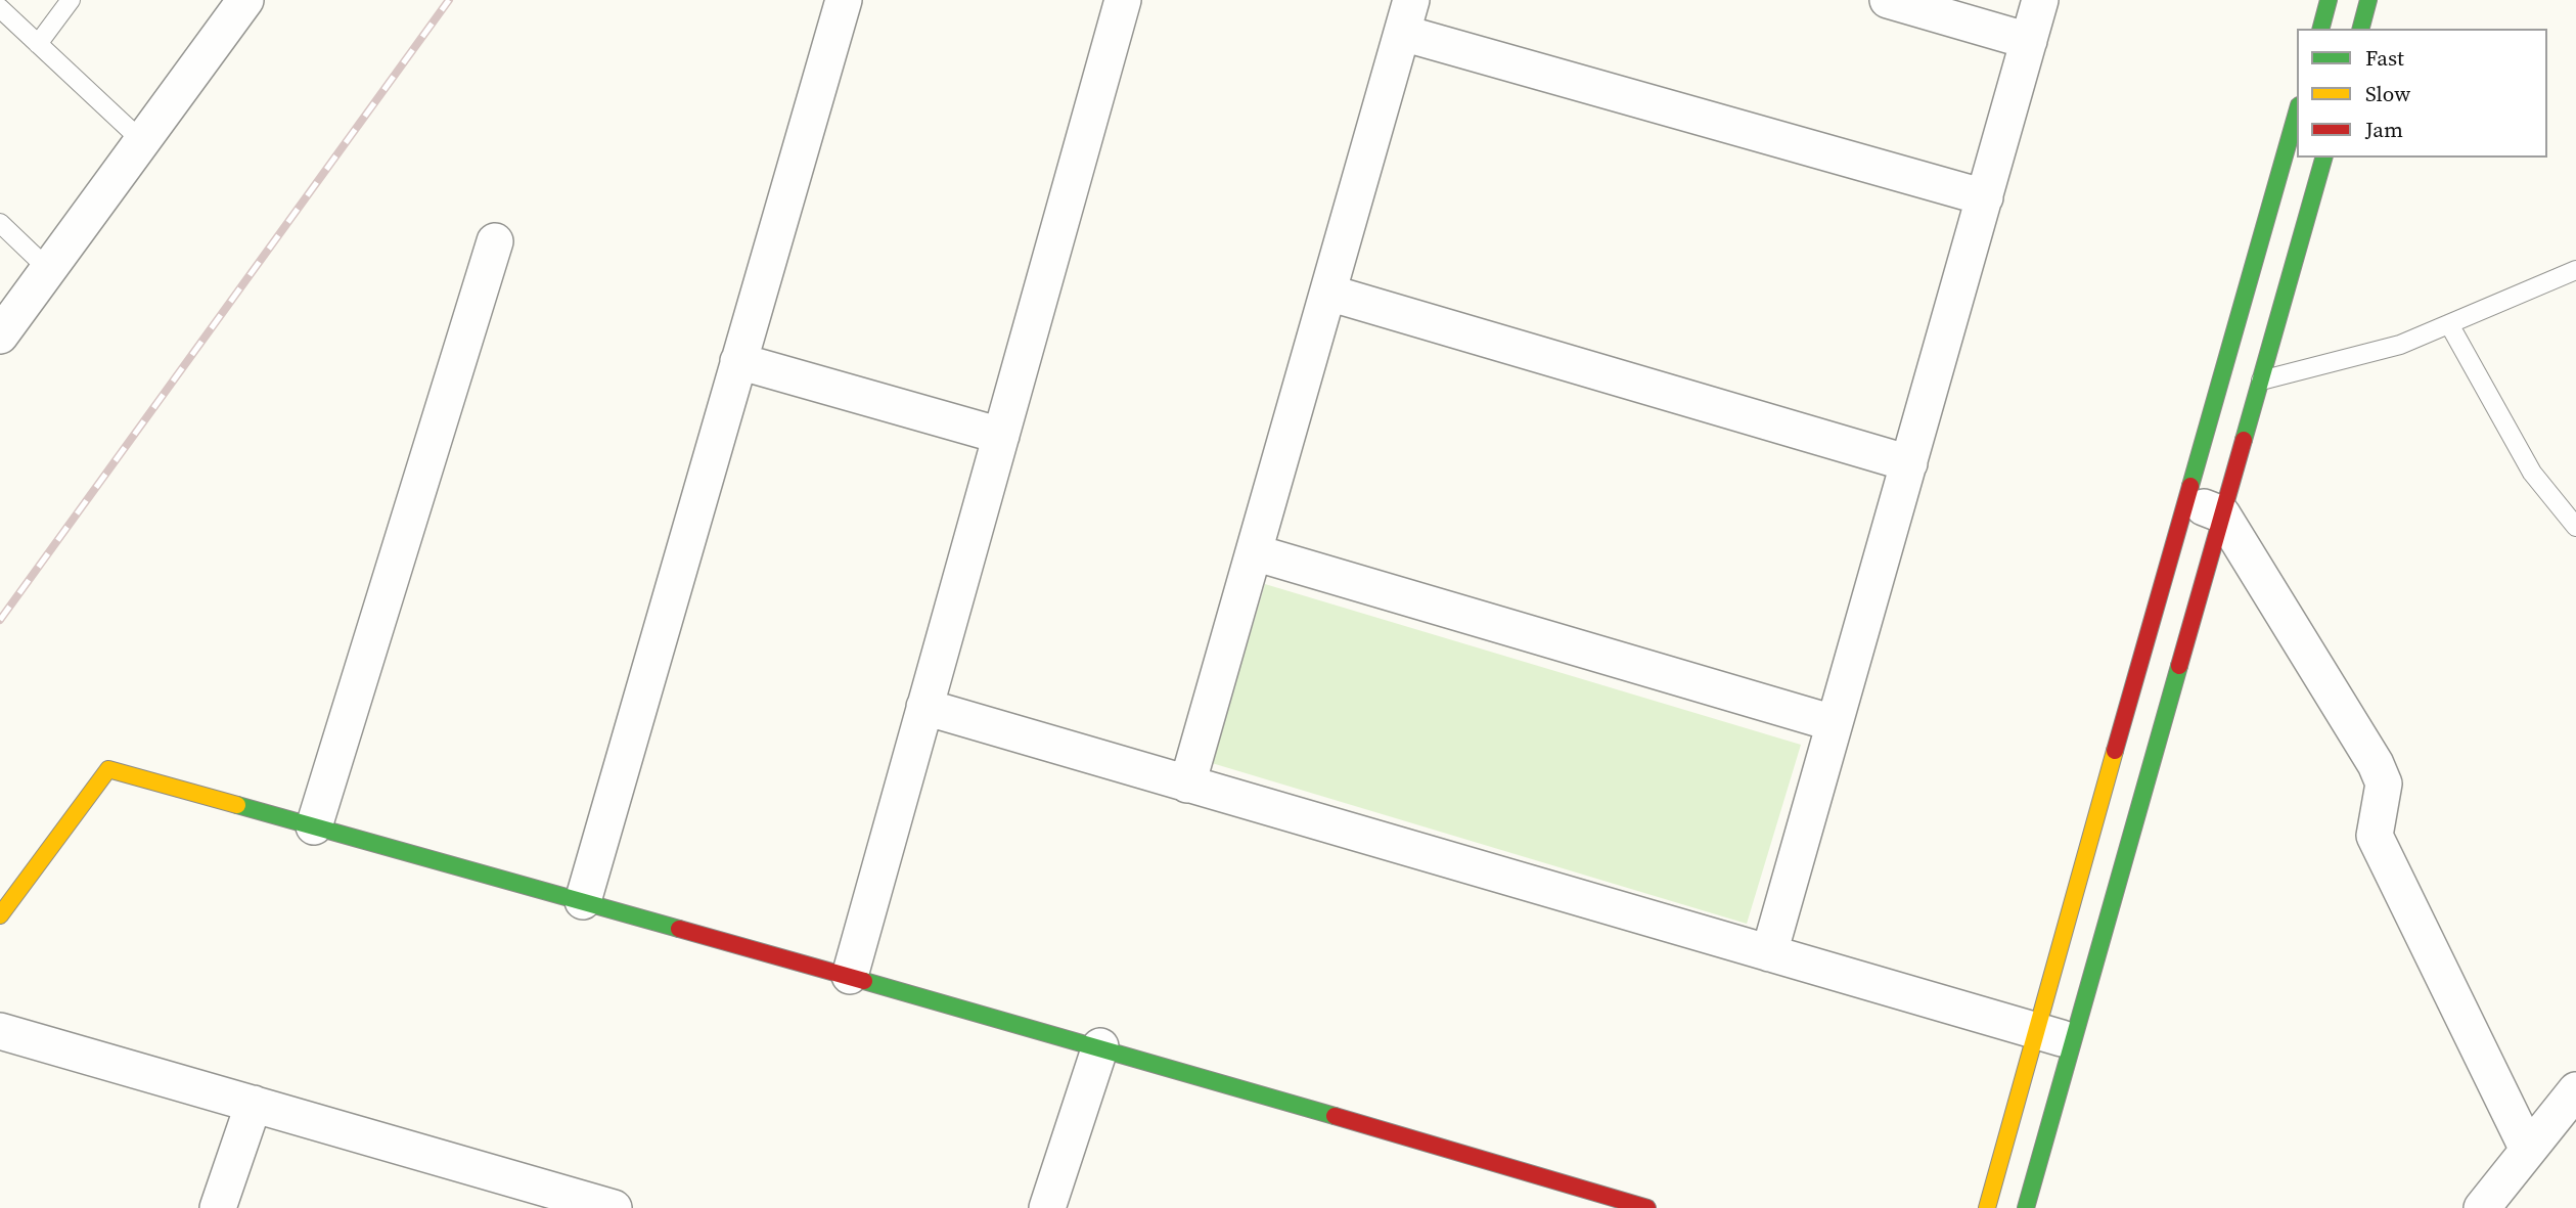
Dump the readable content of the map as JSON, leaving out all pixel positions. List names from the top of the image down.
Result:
{
  "legend": ["Fast", "Slow", "Jam"]
}
